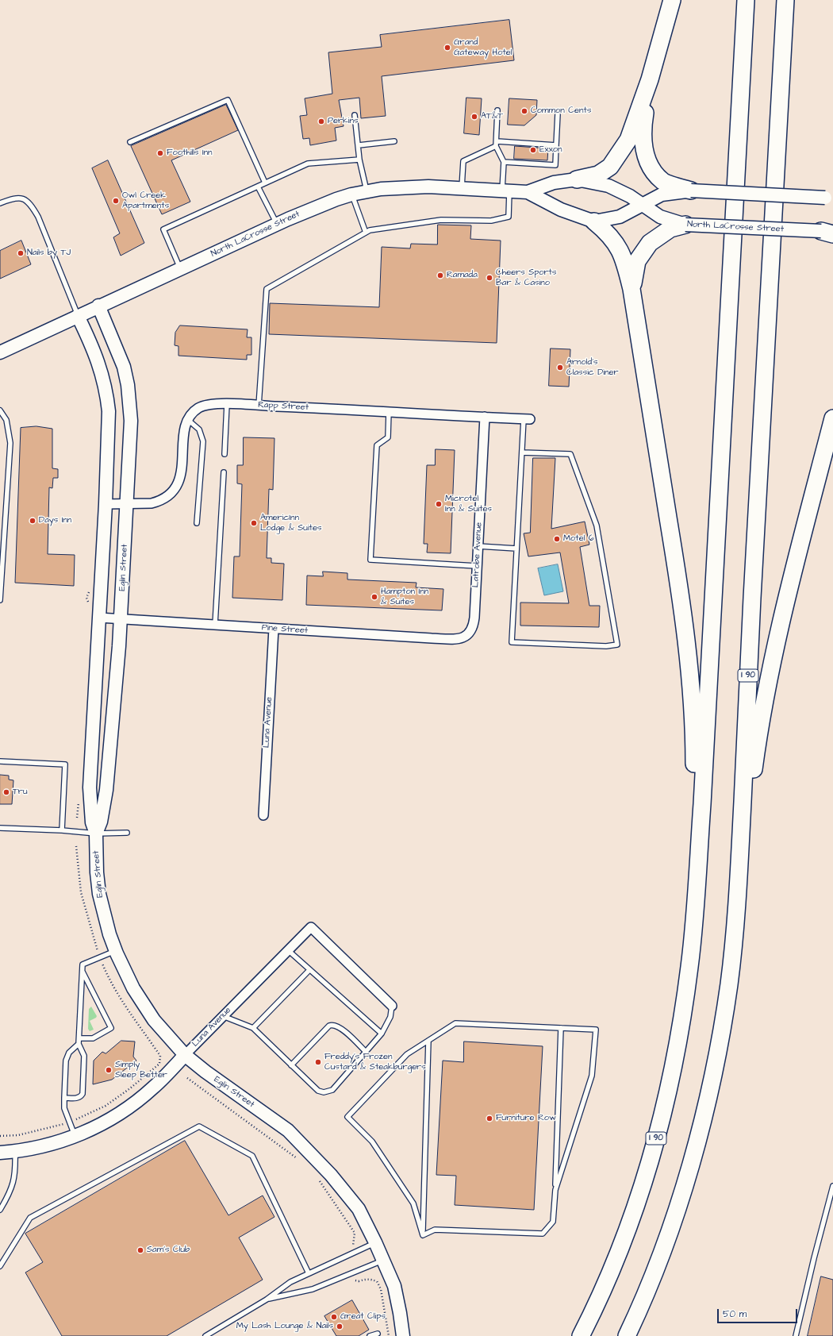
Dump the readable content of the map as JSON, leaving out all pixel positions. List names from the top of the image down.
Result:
{
  "streets": {
    "highway": ["I 90"],
    "street": [
      "North LaCrosse Street",
      "Rapp Street",
      "Latrobe Avenue",
      "Eglin Street",
      "Pine Street",
      "Luna Avenue"
    ]
  },
  "crossings": [
    ["North LaCrosse Street", "Eglin Street"],
    ["Rapp Street", "Latrobe Avenue"],
    ["Latrobe Avenue", "Pine Street"],
    ["Eglin Street", "Pine Street"],
    ["Eglin Street", "Luna Avenue"],
    ["Pine Street", "Luna Avenue"]
  ],
  "places": [
    "Grand Gateway Hotel",
    "Common Cents",
    "AT&T",
    "Perkins",
    "Exxon",
    "Foothills Inn",
    "Owl Creek Apartments",
    "Nails by TJ",
    "Ramada",
    "Cheers Sports Bar & Casino",
    "Arnold's Classic Diner",
    "Microtel Inn & Suites",
    "Days Inn",
    "AmericInn Lodge & Suites",
    "Motel 6",
    "Hampton Inn & Suites",
    "Tru",
    "Freddy's Frozen Custard & Steakburgers",
    "Simply Sleep Better",
    "Furniture Row",
    "Sam's Club",
    "Great Clips",
    "My Lash Lounge & Nails"
  ],
  "scale_bar": "50 m"
}
